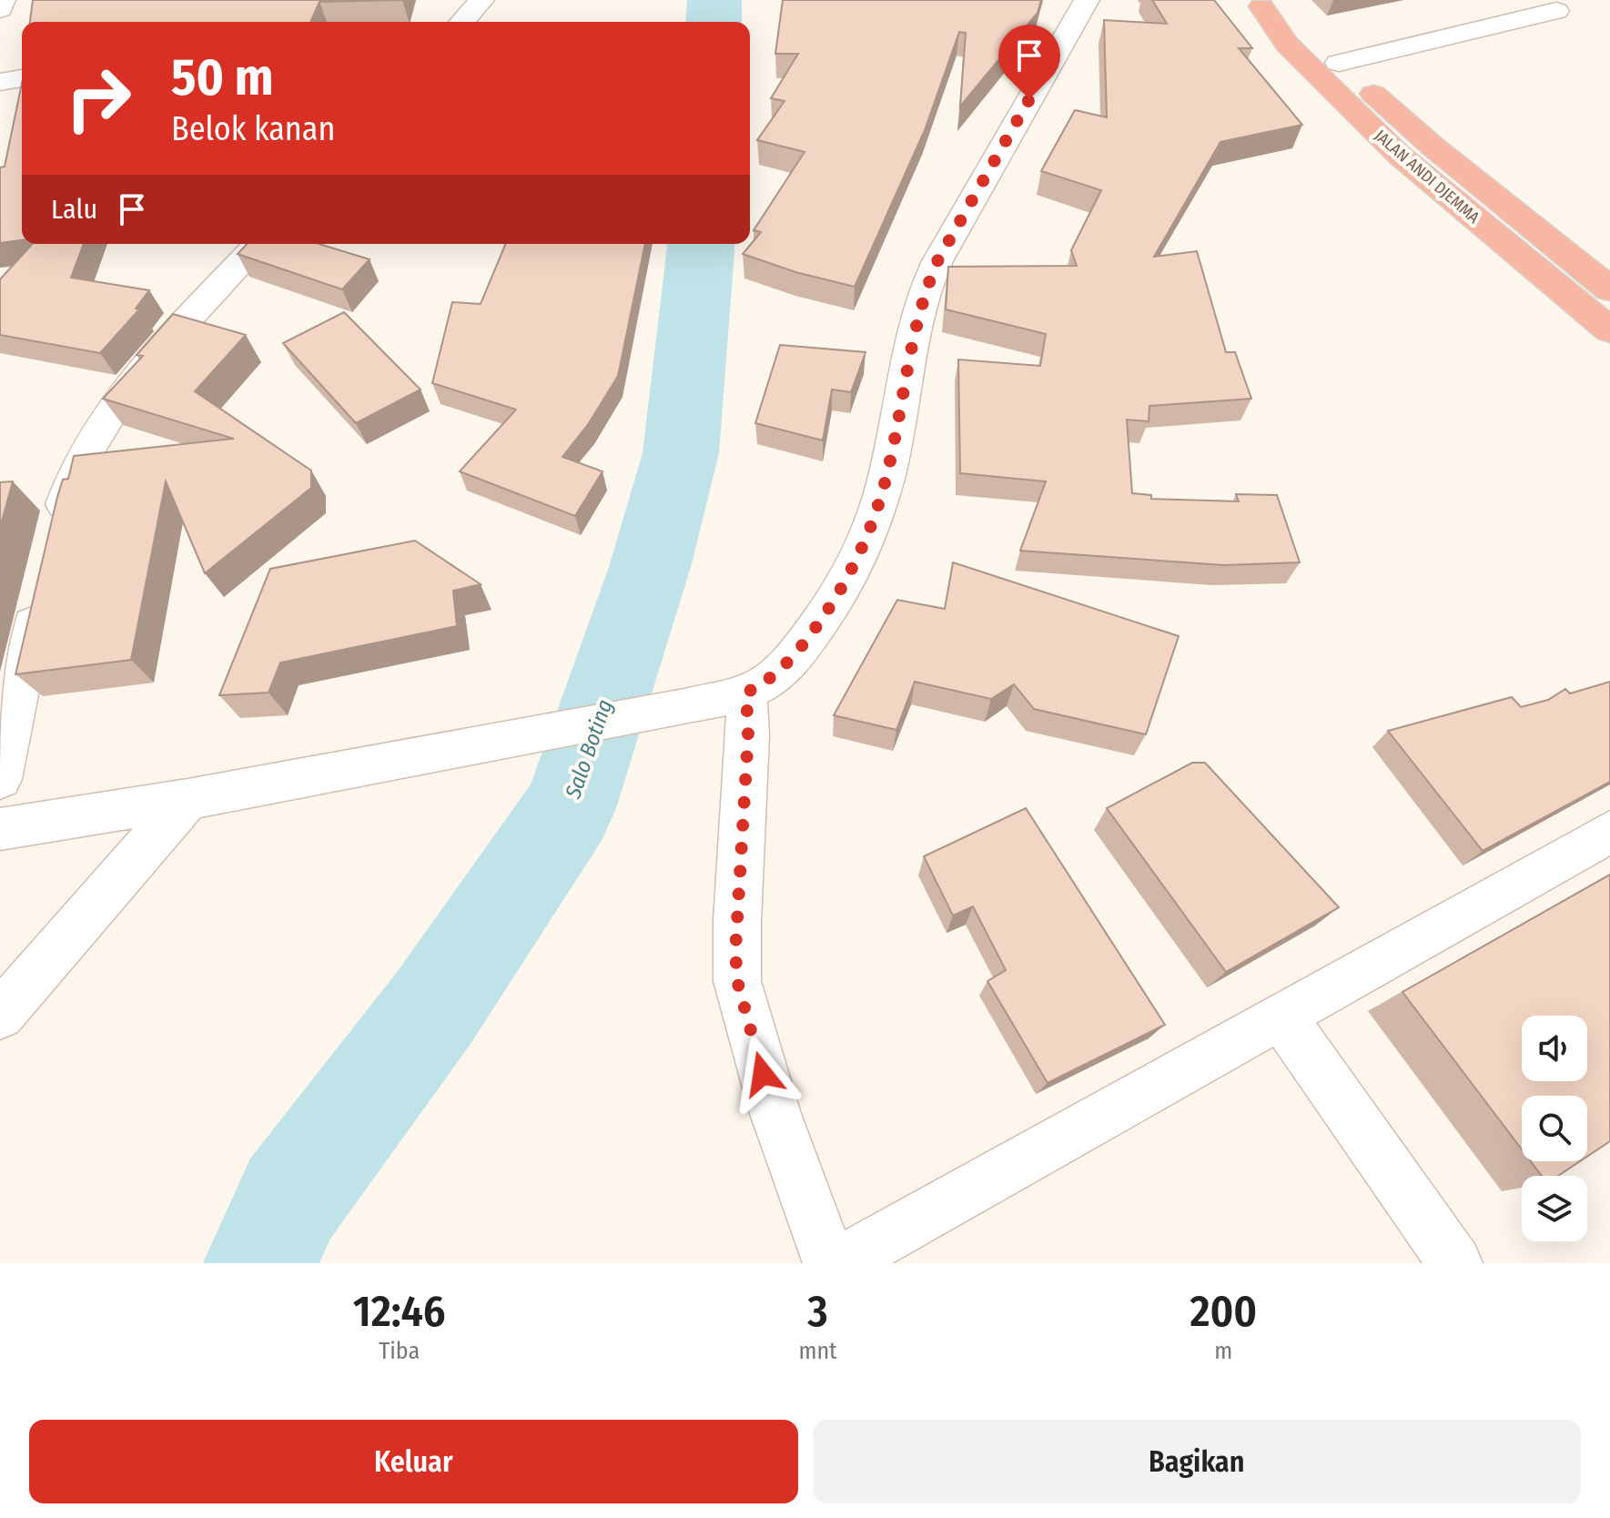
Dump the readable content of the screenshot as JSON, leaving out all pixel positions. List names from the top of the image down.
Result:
{
  "streets": {
    "highway": ["JALAN ANDI DJEMMA"]
  },
  "water": ["Salo Boting"],
  "page": {
    "turn": ["50 m", "Belok kanan"],
    "then": "Lalu",
    "eta": [
      "12:46",
      "Tiba",
      "3",
      "mnt",
      "200",
      "m"
    ],
    "buttons": ["Keluar", "Bagikan"]
  }
}
